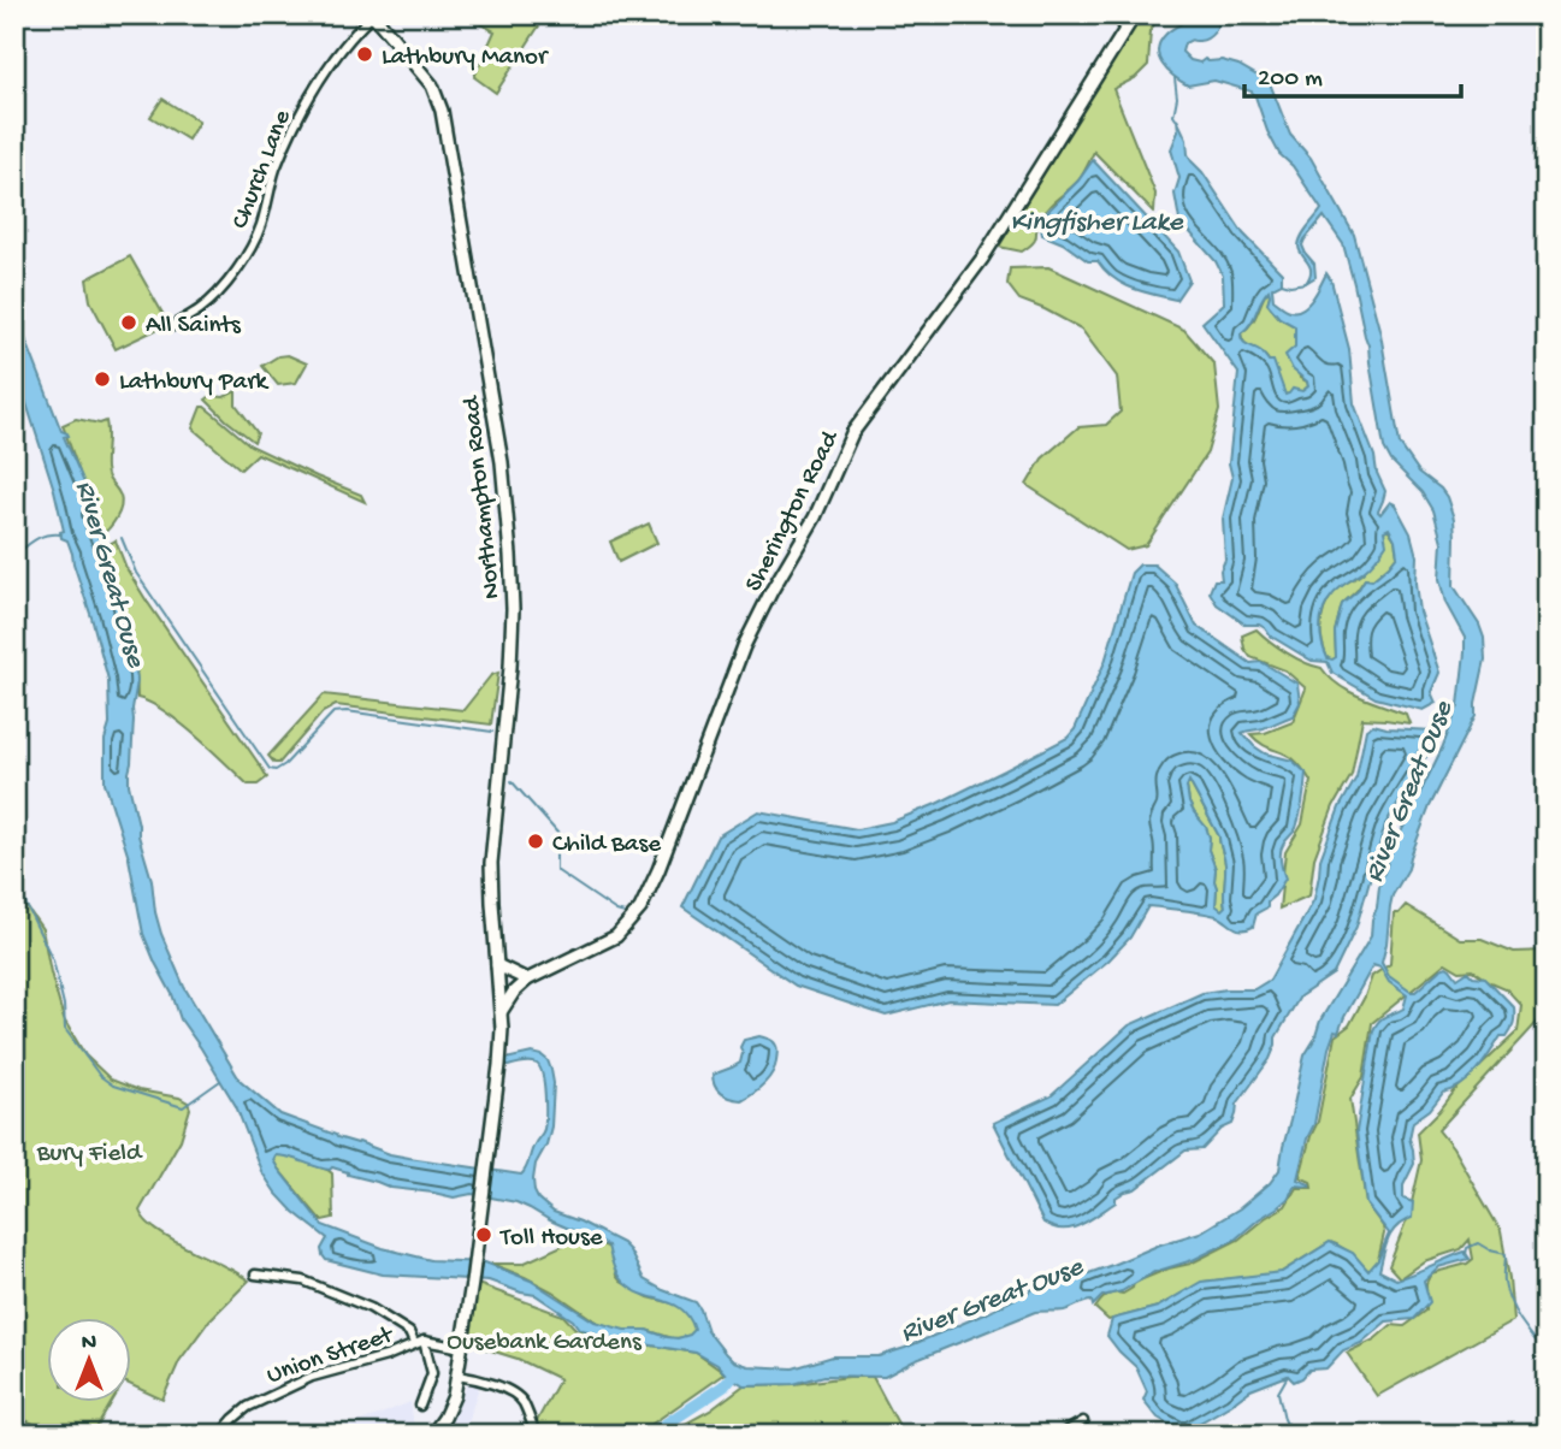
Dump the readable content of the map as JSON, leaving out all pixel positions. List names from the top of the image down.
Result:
{
  "streets": {
    "main road": ["Northampton Road", "Sherington Road"],
    "street": ["Church Lane", "Union Street"]
  },
  "crossings": [
    ["Church Lane", "Northampton Road"],
    ["Northampton Road", "Sherington Road"]
  ],
  "water": ["Kingfisher Lake", "River Great Ouse"],
  "parks": ["Bury Field", "Ousebank Gardens"],
  "places": [
    "Lathbury Manor",
    "All Saints",
    "Lathbury Park",
    "Child Base",
    "Toll House"
  ],
  "scale_bar": "200 m",
  "north": "top"
}
